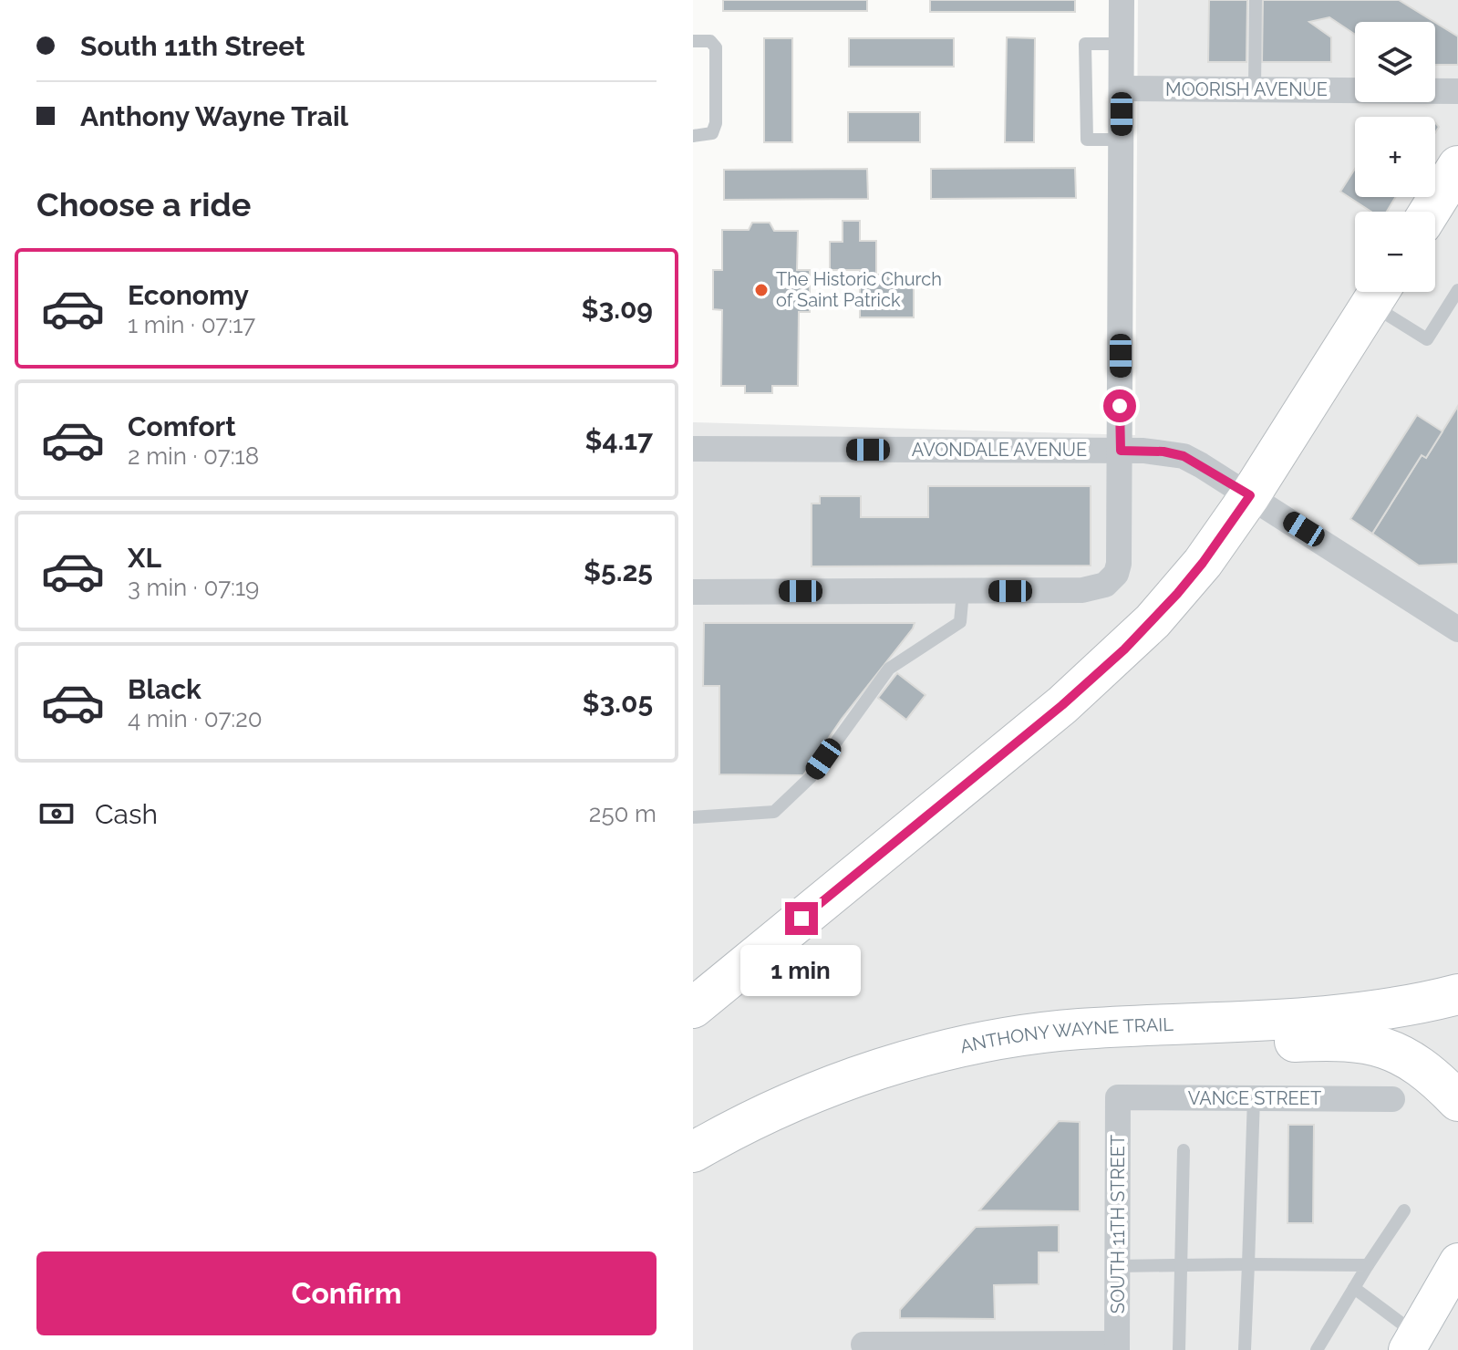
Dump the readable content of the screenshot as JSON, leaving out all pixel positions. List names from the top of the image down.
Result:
{
  "streets": {
    "main road": ["ANTHONY WAYNE TRAIL"],
    "street": [
      "MOORISH AVENUE",
      "AVONDALE AVENUE",
      "VANCE STREET",
      "SOUTH 11TH STREET"
    ]
  },
  "crossings": [
    ["VANCE STREET", "SOUTH 11TH STREET"]
  ],
  "places": ["The Historic Church of Saint Patrick"],
  "page": {
    "banner": ["South 11th Street", "Anthony Wayne Trail"],
    "map_buttons": ["+", "−"],
    "heading": "Choose a ride",
    "list": [
      {
        "name": "Economy",
        "note": "1 min · 07:17",
        "value": "$3.09"
      },
      {
        "name": "Comfort",
        "note": "2 min · 07:18",
        "value": "$4.17"
      },
      {
        "name": "XL",
        "note": "3 min · 07:19",
        "value": "$5.25"
      },
      {
        "name": "Black",
        "note": "4 min · 07:20",
        "value": "$3.05"
      }
    ],
    "pay": ["Cash", "250 m"],
    "bubble": "1 min",
    "buttons": "Confirm"
  }
}
